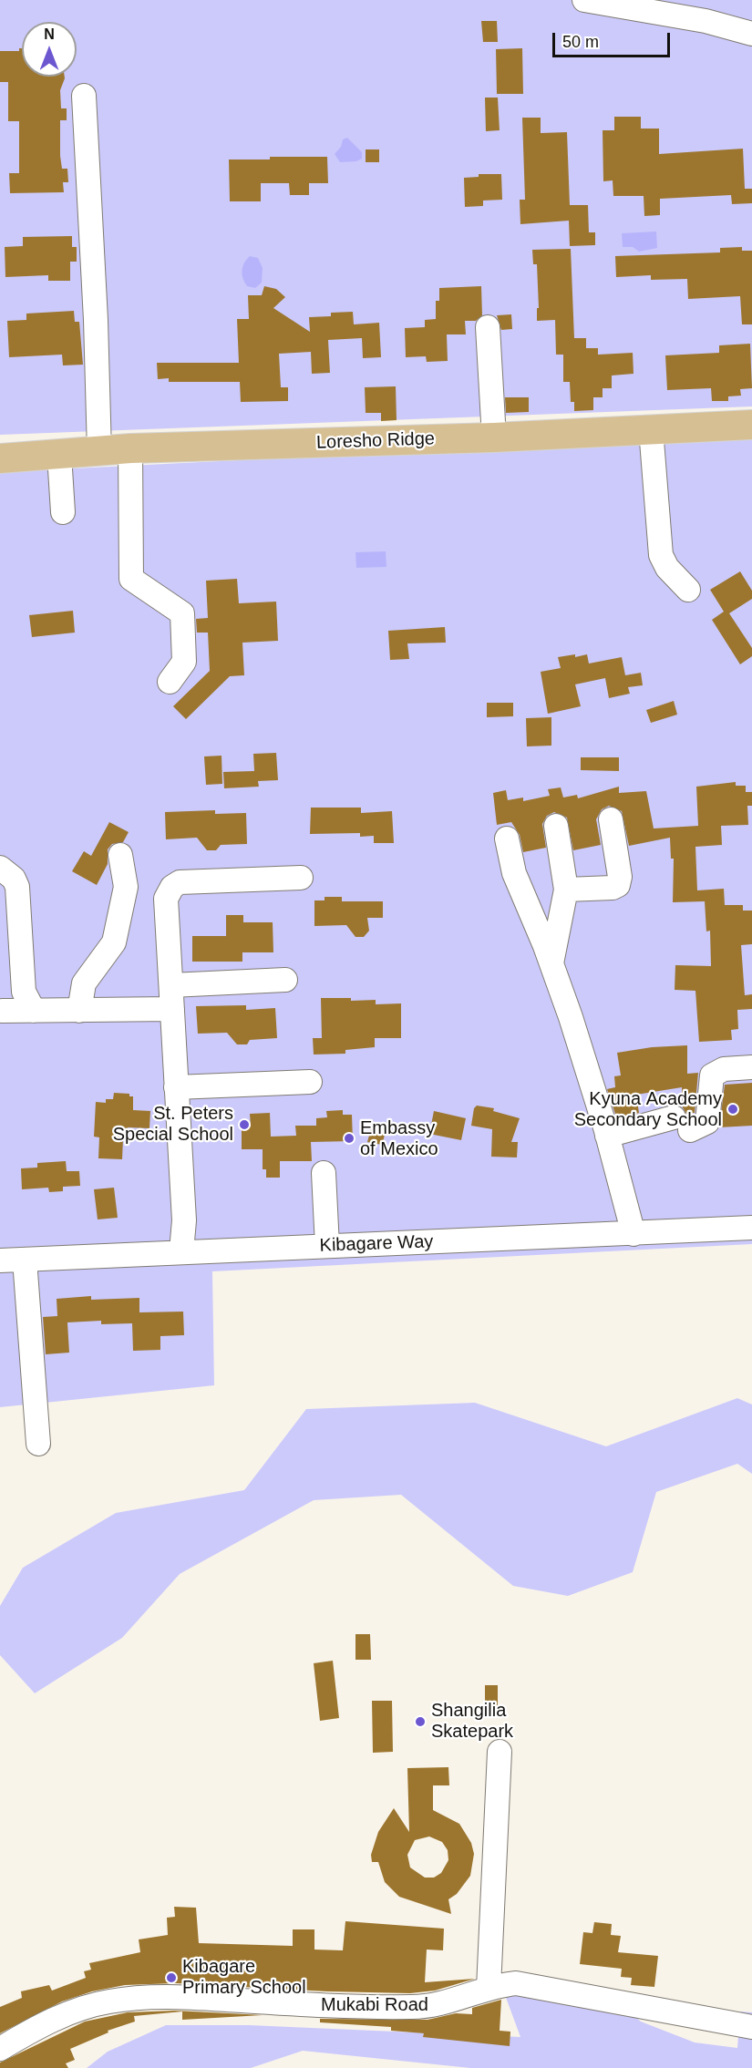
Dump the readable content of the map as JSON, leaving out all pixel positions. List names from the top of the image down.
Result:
{
  "streets": {
    "main road": ["Loresho Ridge"],
    "street": ["Kibagare Way", "Mukabi Road"]
  },
  "places": [
    "Kyuna Academy Secondary School",
    "St. Peters Special School",
    "Embassy of Mexico",
    "Shangilia Skatepark",
    "Kibagare Primary School"
  ],
  "scale_bar": "50 m",
  "north": "top"
}
